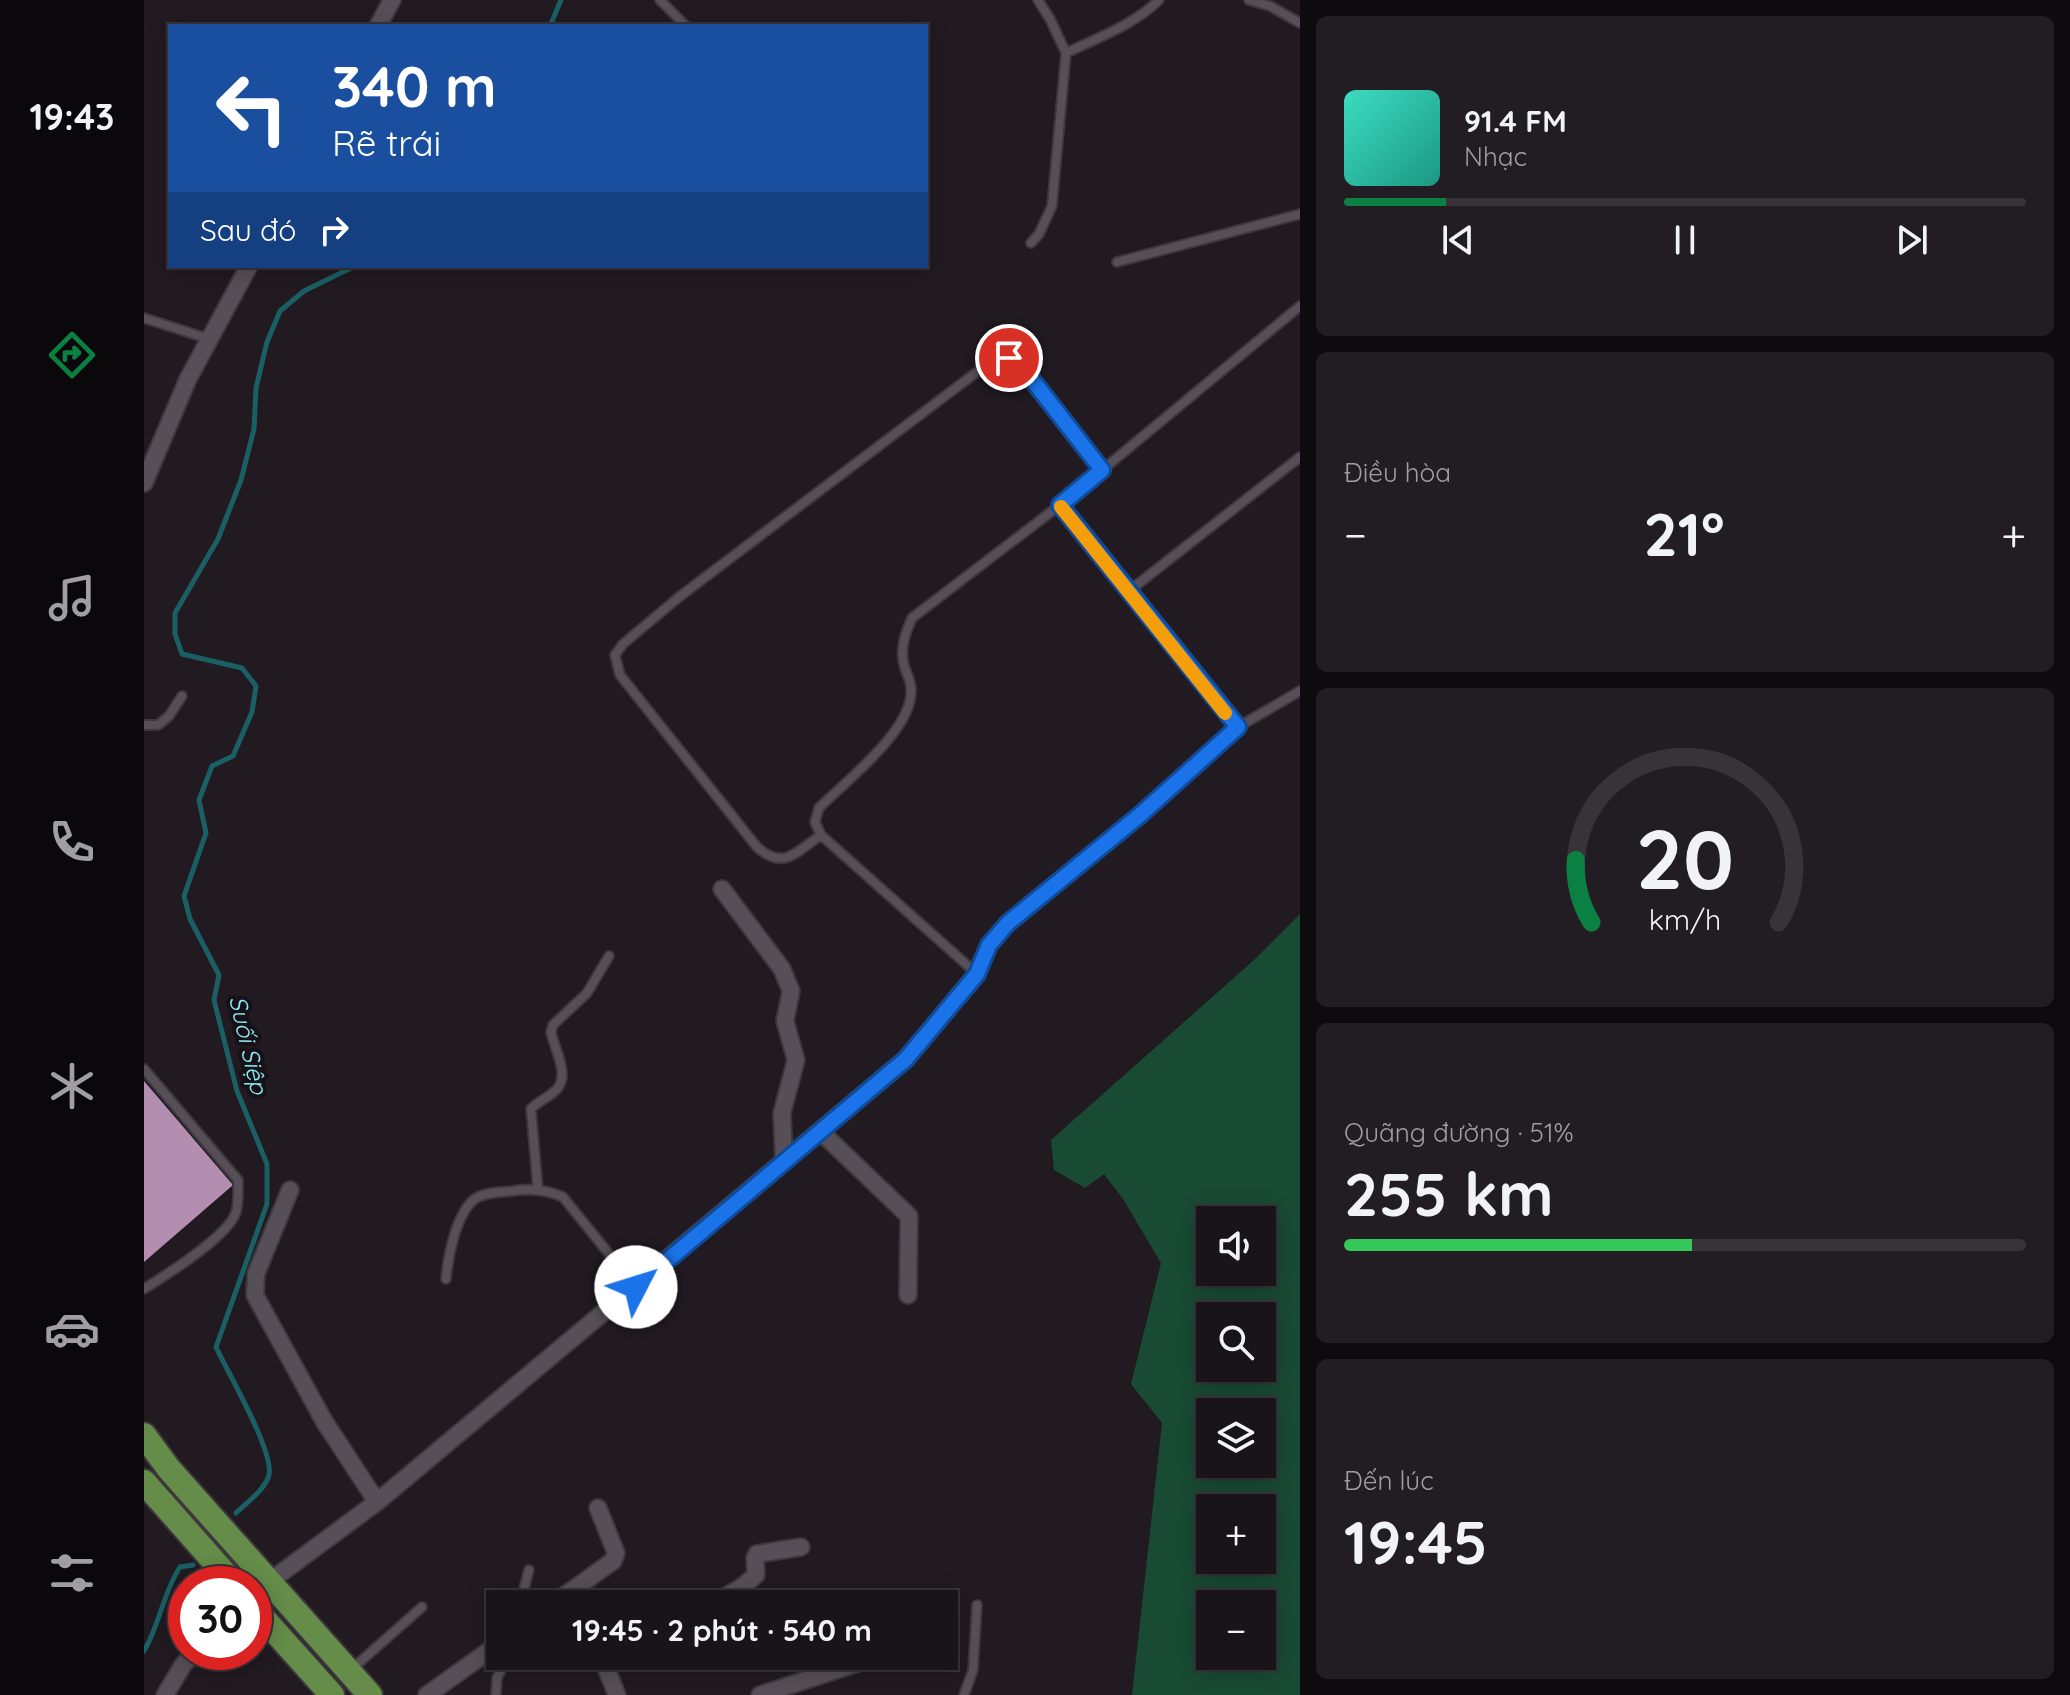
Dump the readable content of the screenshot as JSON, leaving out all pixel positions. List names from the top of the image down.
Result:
{
  "water": ["Suối Siệp"],
  "page": {
    "tabs": "19:43",
    "turn": ["340 m", "Rẽ trái"],
    "song": ["91.4 FM", "Nhạc"],
    "then": "Sau đó",
    "tile": [
      "Điều hòa",
      ["Quãng đường · 51%", "255 km"],
      ["Đến lúc", "19:45"]
    ],
    "heat": ["−", "21°", "+"],
    "map_buttons": ["+", "−"],
    "limit": "30",
    "trip": "19:45 · 2 phút · 540 m",
    "gauge": ["20", "km/h"]
  }
}
